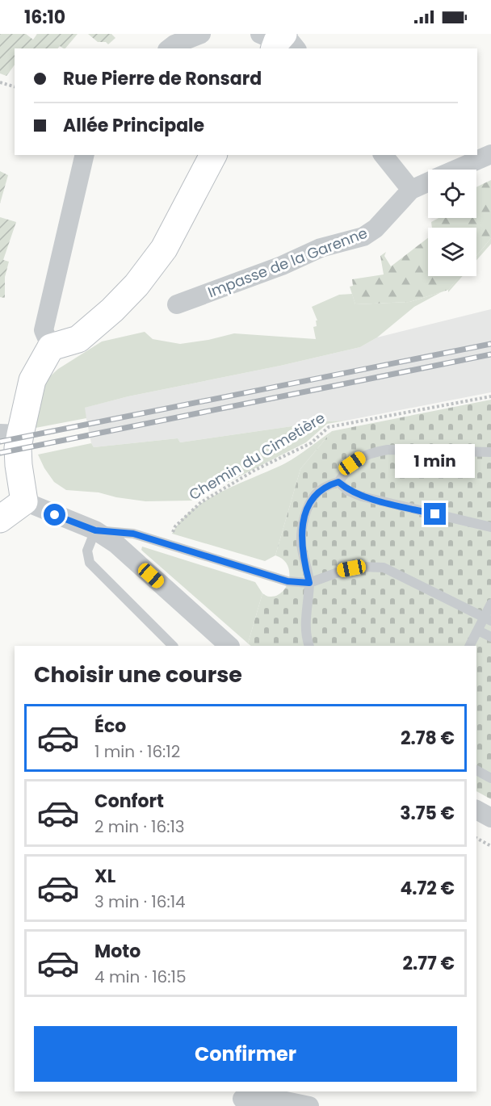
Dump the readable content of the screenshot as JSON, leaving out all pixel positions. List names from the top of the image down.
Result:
{
  "streets": {
    "street": ["Impasse de la Garenne"],
    "path": ["Chemin du Cimetière"]
  },
  "page": {
    "status": "16:10",
    "banner": ["Rue Pierre de Ronsard", "Allée Principale"],
    "bubble": "1 min",
    "heading": "Choisir une course",
    "list": [
      {
        "name": "Éco",
        "note": "1 min · 16:12",
        "value": "2.78 €"
      },
      {
        "name": "Confort",
        "note": "2 min · 16:13",
        "value": "3.75 €"
      },
      {
        "name": "XL",
        "note": "3 min · 16:14",
        "value": "4.72 €"
      },
      {
        "name": "Moto",
        "note": "4 min · 16:15",
        "value": "2.77 €"
      }
    ],
    "buttons": "Confirmer"
  }
}
